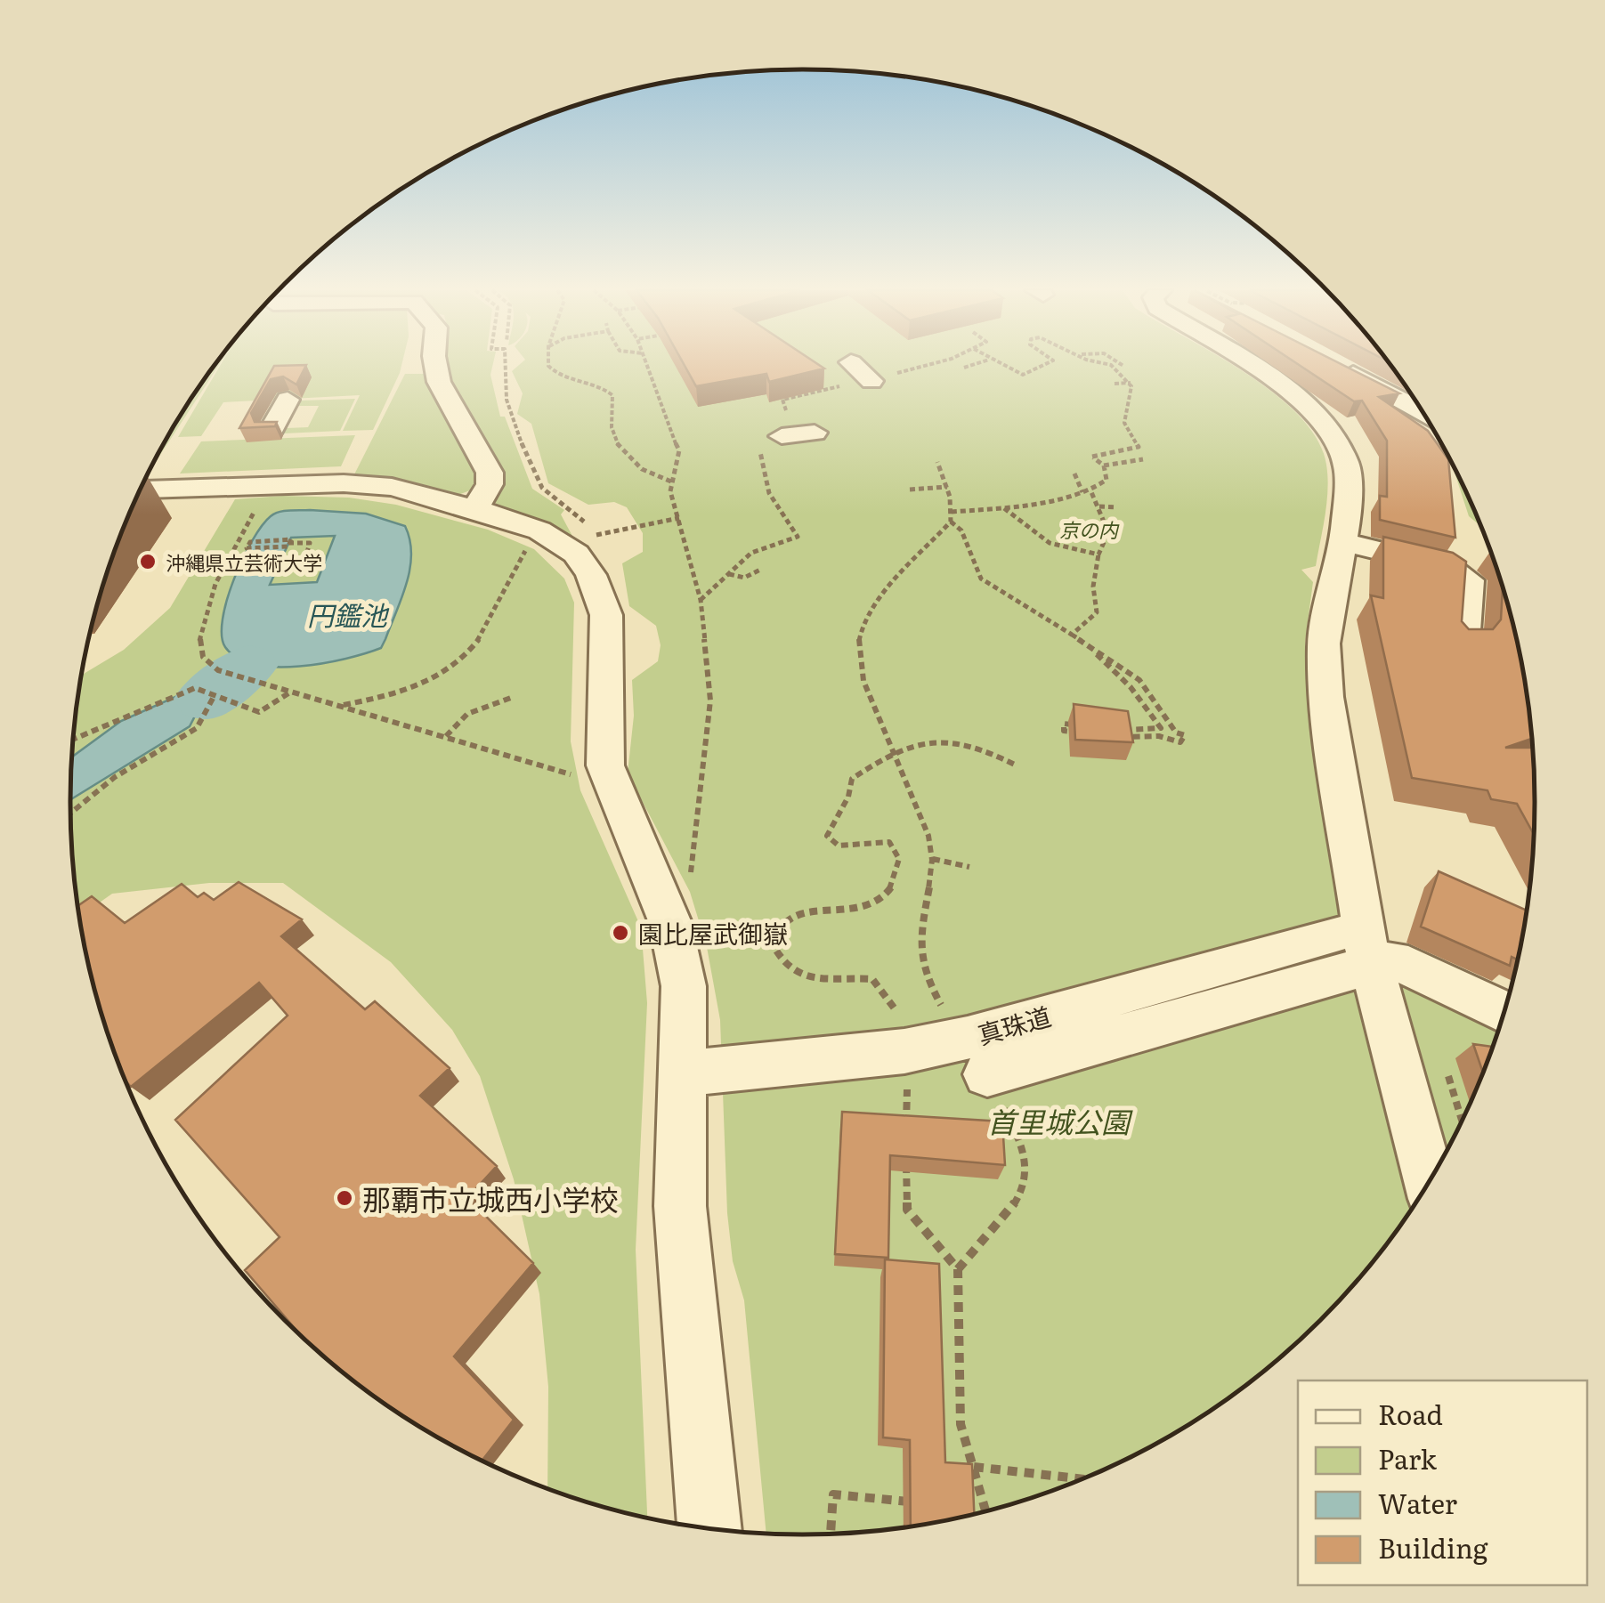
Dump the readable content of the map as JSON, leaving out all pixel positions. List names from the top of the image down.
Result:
{
  "streets": {
    "street": ["真珠道"]
  },
  "water": ["円鑑池"],
  "parks": ["京の内", "首里城公園"],
  "places": ["沖縄県立芸術大学", "園比屋武御嶽", "那覇市立城西小学校"],
  "legend": [
    "Road",
    "Park",
    "Water",
    "Building"
  ]
}
